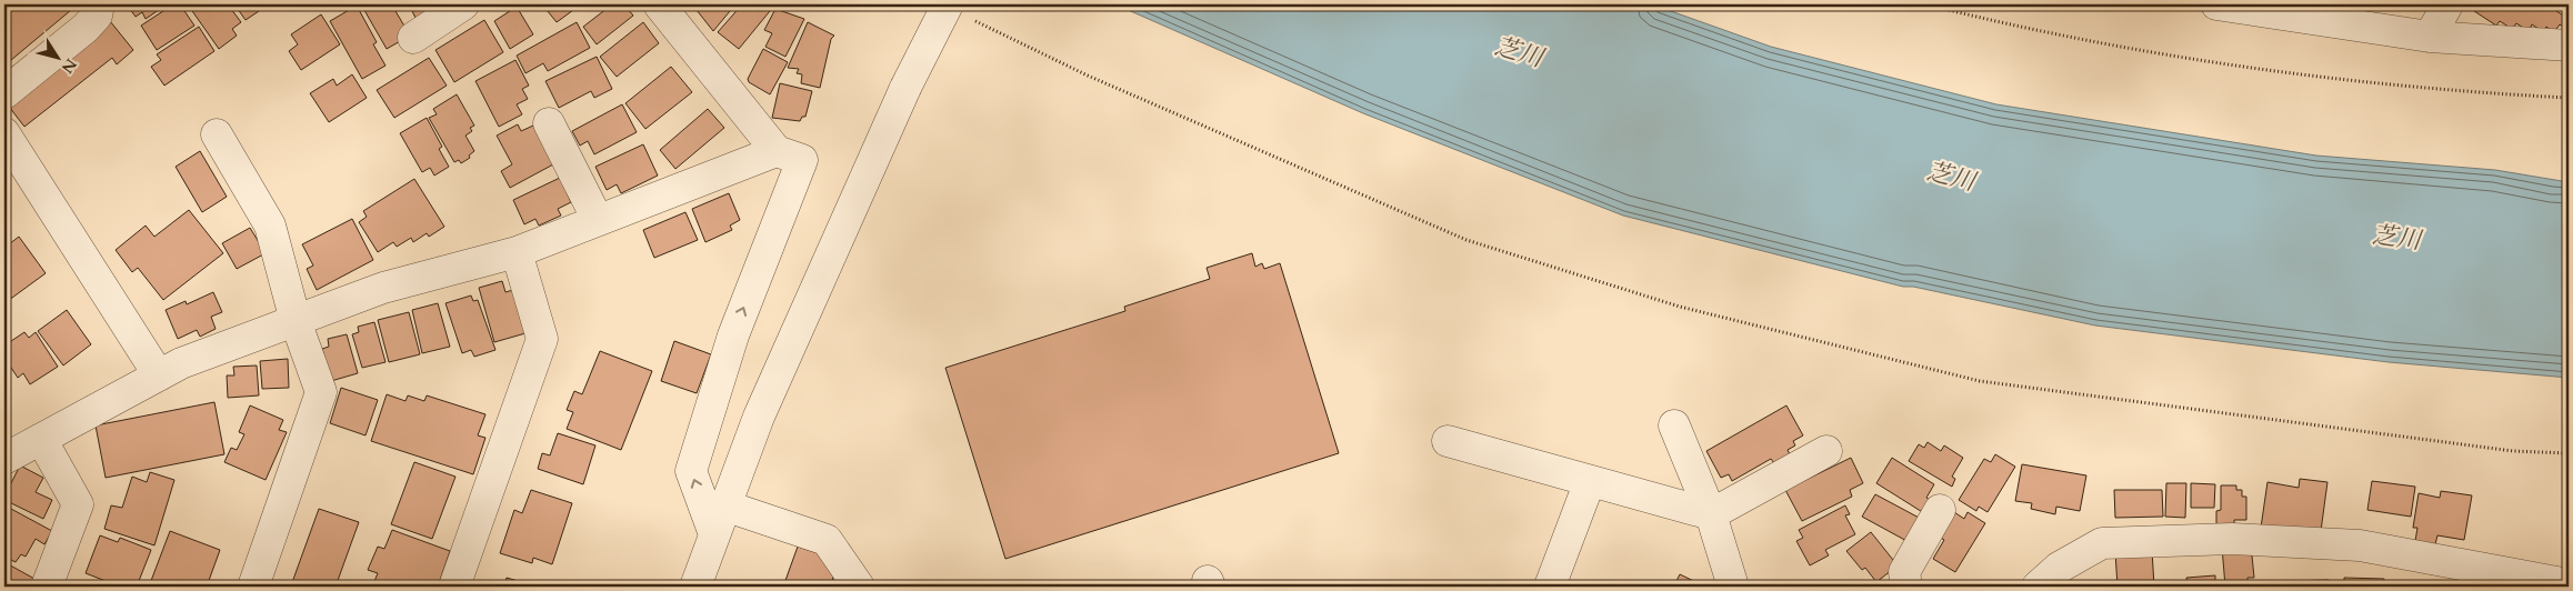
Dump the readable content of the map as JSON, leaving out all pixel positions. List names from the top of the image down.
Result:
{
  "water": ["芝川"],
  "north": "bottom right"
}
